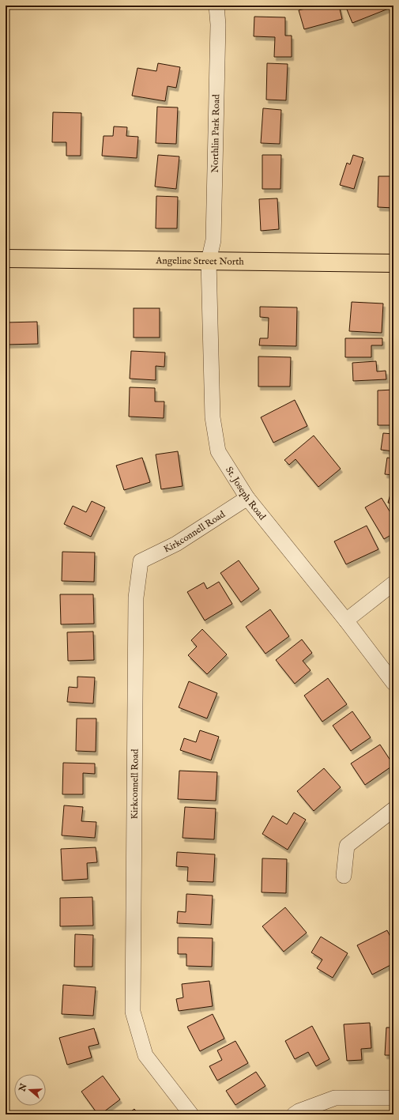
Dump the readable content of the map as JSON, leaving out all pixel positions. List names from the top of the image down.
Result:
{
  "streets": {
    "main road": ["Angeline Street North"],
    "street": ["Northlin Park Road", "St. Joseph Road", "Kirkconnell Road"]
  },
  "crossings": [
    ["Northlin Park Road", "Angeline Street North"],
    ["Northlin Park Road", "St. Joseph Road"],
    ["Angeline Street North", "St. Joseph Road"],
    ["St. Joseph Road", "Kirkconnell Road"]
  ],
  "north": "left"
}
